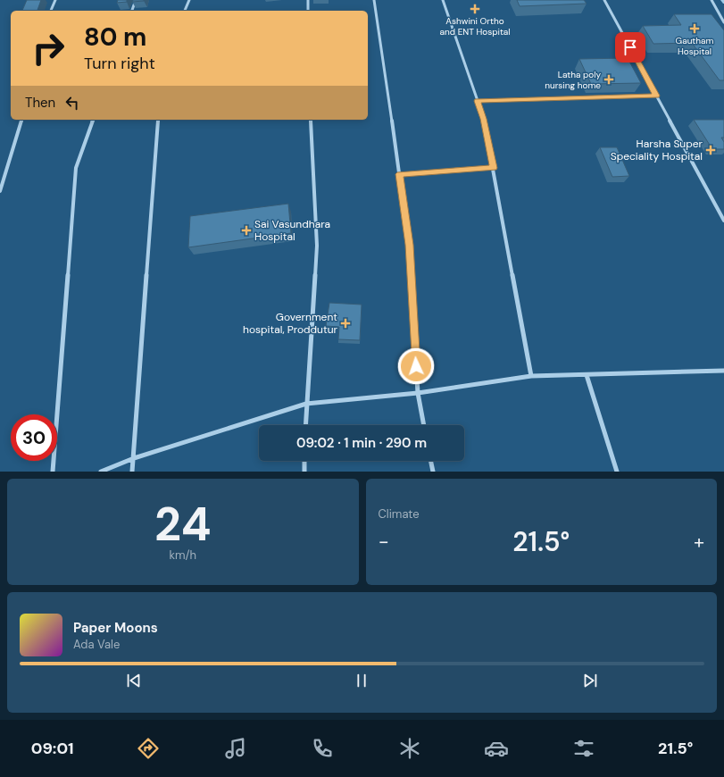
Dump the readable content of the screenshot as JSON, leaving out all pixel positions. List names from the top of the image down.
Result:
{
  "places": {
    "health": [
      "Ashwini Ortho and ENT Hospital",
      "Gautham Hospital",
      "Latha poly nursing home",
      "Harsha Super Speciality Hospital",
      "Sai Vasundhara Hospital",
      "Government hospital, Proddutur"
    ]
  },
  "page": {
    "turn": ["80 m", "Turn right"],
    "then": "Then",
    "limit": "30",
    "trip": "09:02 · 1 min · 290 m",
    "tile": [
      ["24", "km/h"],
      "Climate"
    ],
    "heat": ["−", "21.5°", "+"],
    "song": ["Paper Moons", "Ada Vale"],
    "tabs": ["09:01", "21.5°"]
  }
}
